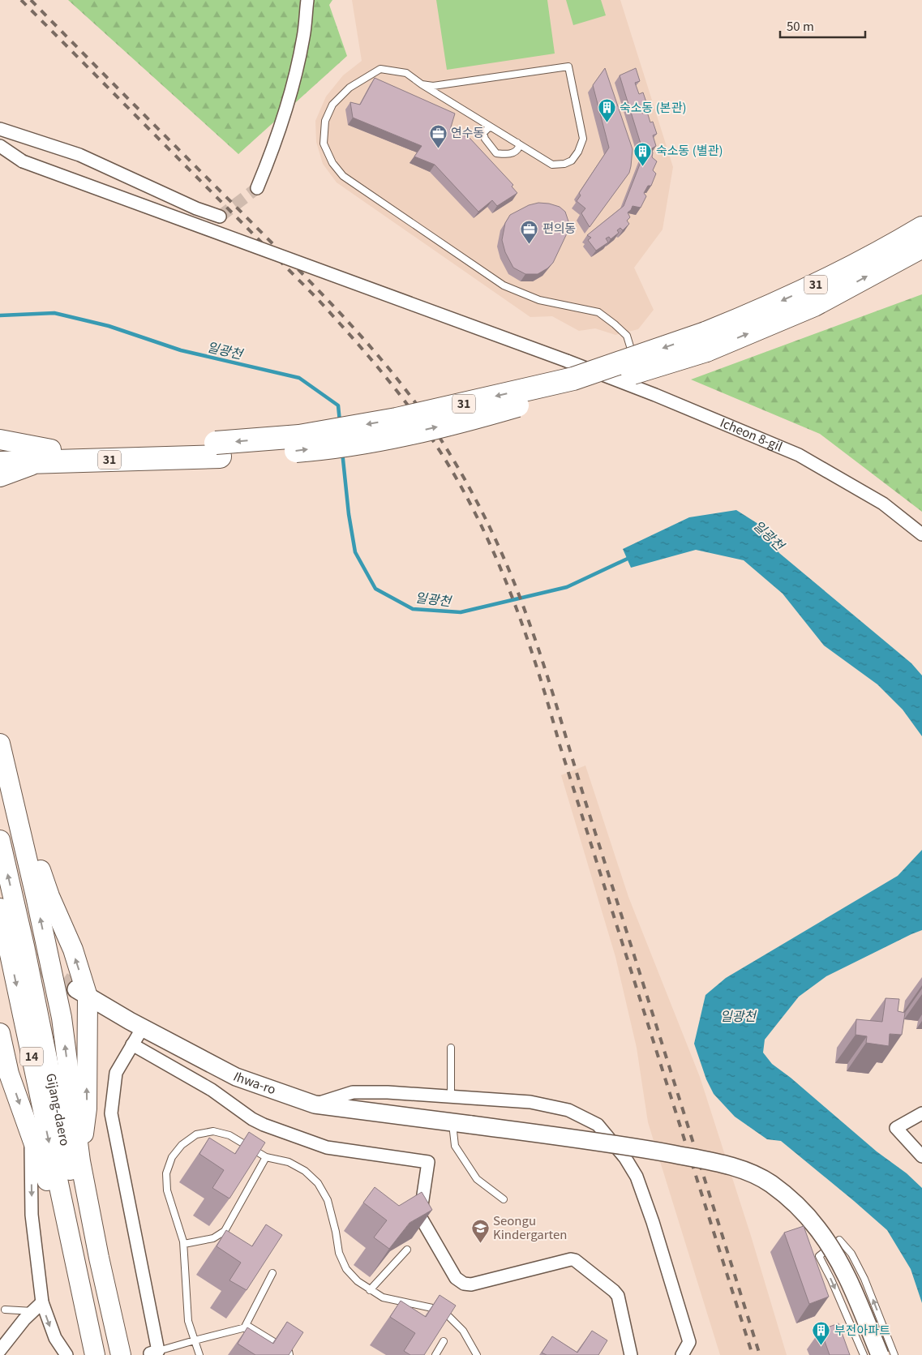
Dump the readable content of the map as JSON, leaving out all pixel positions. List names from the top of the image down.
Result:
{
  "streets": {
    "highway": ["31"],
    "main road": ["14", "Ihwa-ro", "Gijang-daero"],
    "street": ["Icheon 8-gil"]
  },
  "water": ["일광천"],
  "places": {
    "building": ["숙소동 (본관)", "숙소동 (별관)", "부전아파트"],
    "office": ["연수동", "편의동"],
    "school or university": ["Seongu Kindergarten"]
  },
  "scale_bar": "50 m"
}
